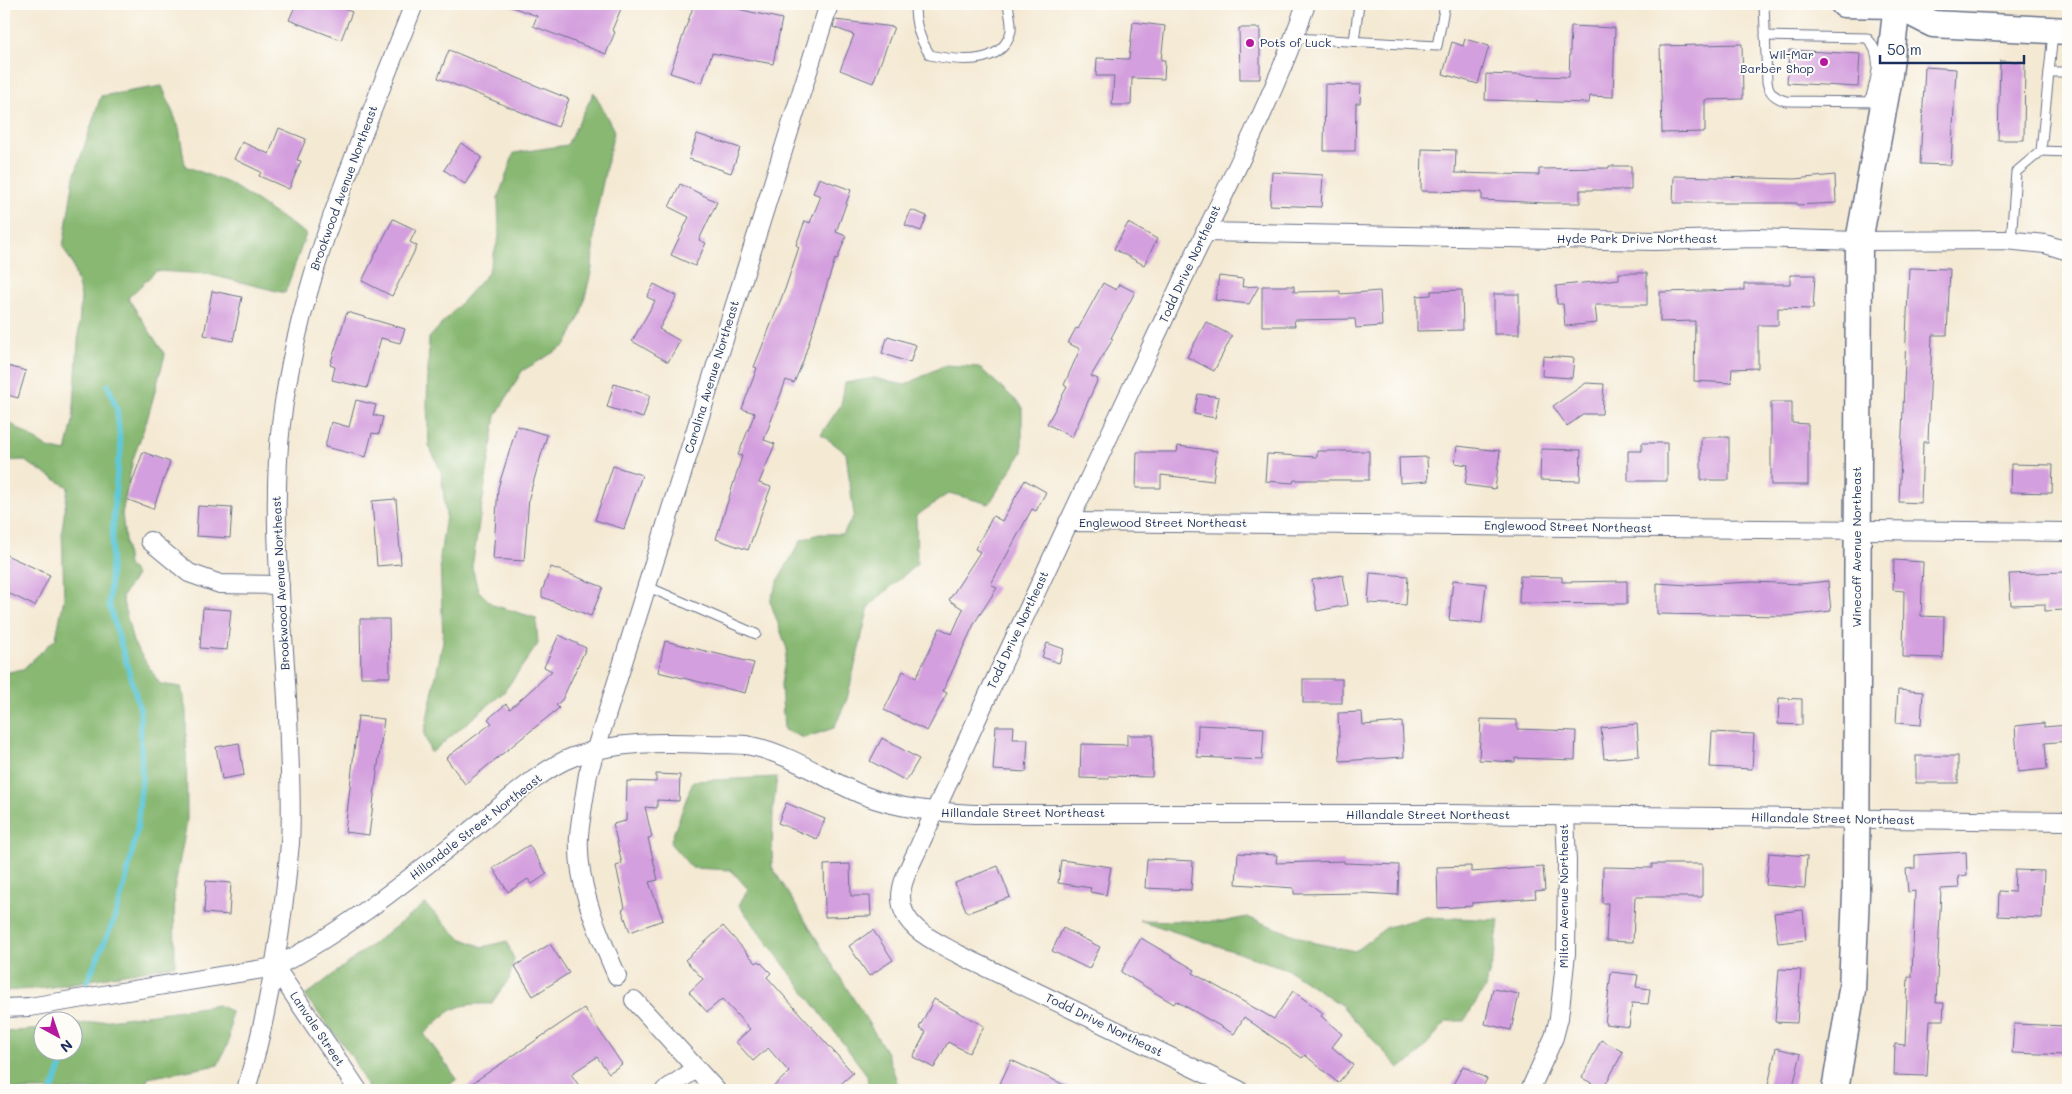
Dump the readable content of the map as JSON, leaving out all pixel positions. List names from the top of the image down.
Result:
{
  "streets": {
    "street": [
      "Brookwood Avenue Northeast",
      "Hyde Park Drive Northeast",
      "Todd Drive Northeast",
      "Carolina Avenue Northeast",
      "Englewood Street Northeast",
      "Winecoff Avenue Northeast",
      "Hillandale Street Northeast",
      "Milton Avenue Northeast",
      "Lanvale Street"
    ]
  },
  "crossings": [
    ["Brookwood Avenue Northeast", "Hillandale Street Northeast"],
    ["Brookwood Avenue Northeast", "Lanvale Street"],
    ["Hyde Park Drive Northeast", "Todd Drive Northeast"],
    ["Hyde Park Drive Northeast", "Winecoff Avenue Northeast"],
    ["Todd Drive Northeast", "Englewood Street Northeast"],
    ["Todd Drive Northeast", "Hillandale Street Northeast"],
    ["Carolina Avenue Northeast", "Hillandale Street Northeast"],
    ["Englewood Street Northeast", "Winecoff Avenue Northeast"],
    ["Winecoff Avenue Northeast", "Hillandale Street Northeast"],
    ["Hillandale Street Northeast", "Milton Avenue Northeast"],
    ["Hillandale Street Northeast", "Lanvale Street"]
  ],
  "places": ["Pots of Luck", "Wil-Mar Barber Shop"],
  "scale_bar": "50 m",
  "north": "bottom right"
}
